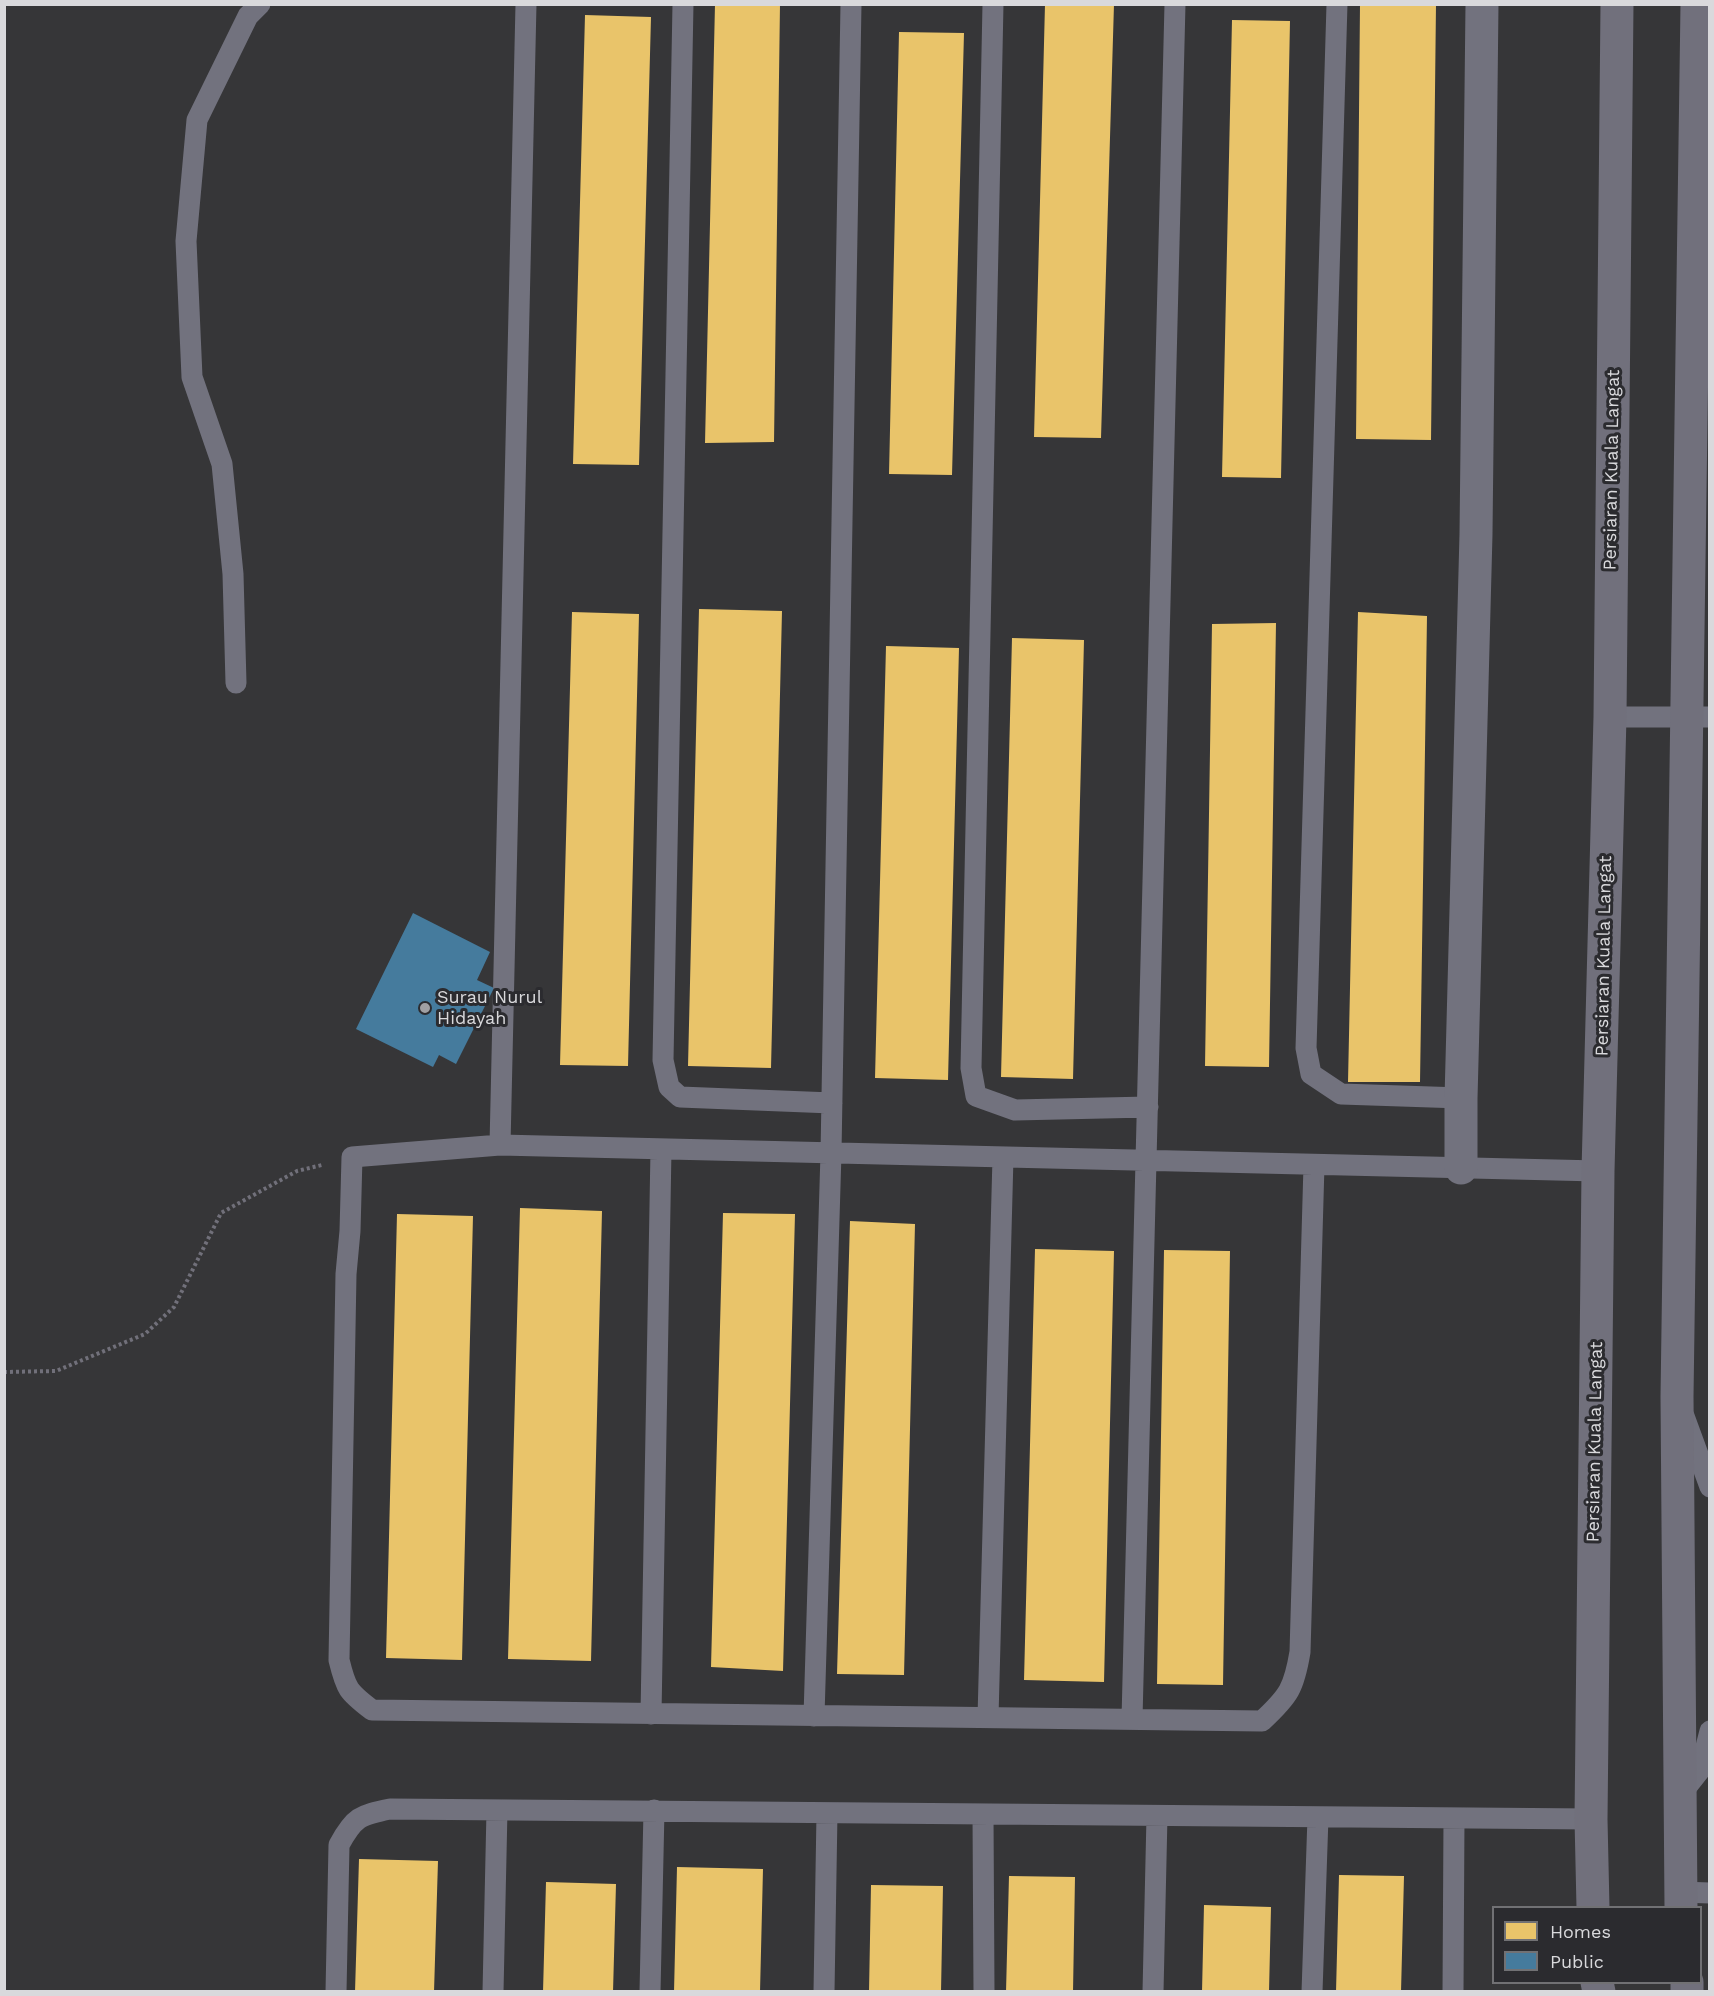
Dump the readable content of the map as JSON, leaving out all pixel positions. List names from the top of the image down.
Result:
{
  "streets": {
    "main road": ["Persiaran Kuala Langat"]
  },
  "places": ["Surau Nurul Hidayah"],
  "legend": ["Homes", "Public"]
}
